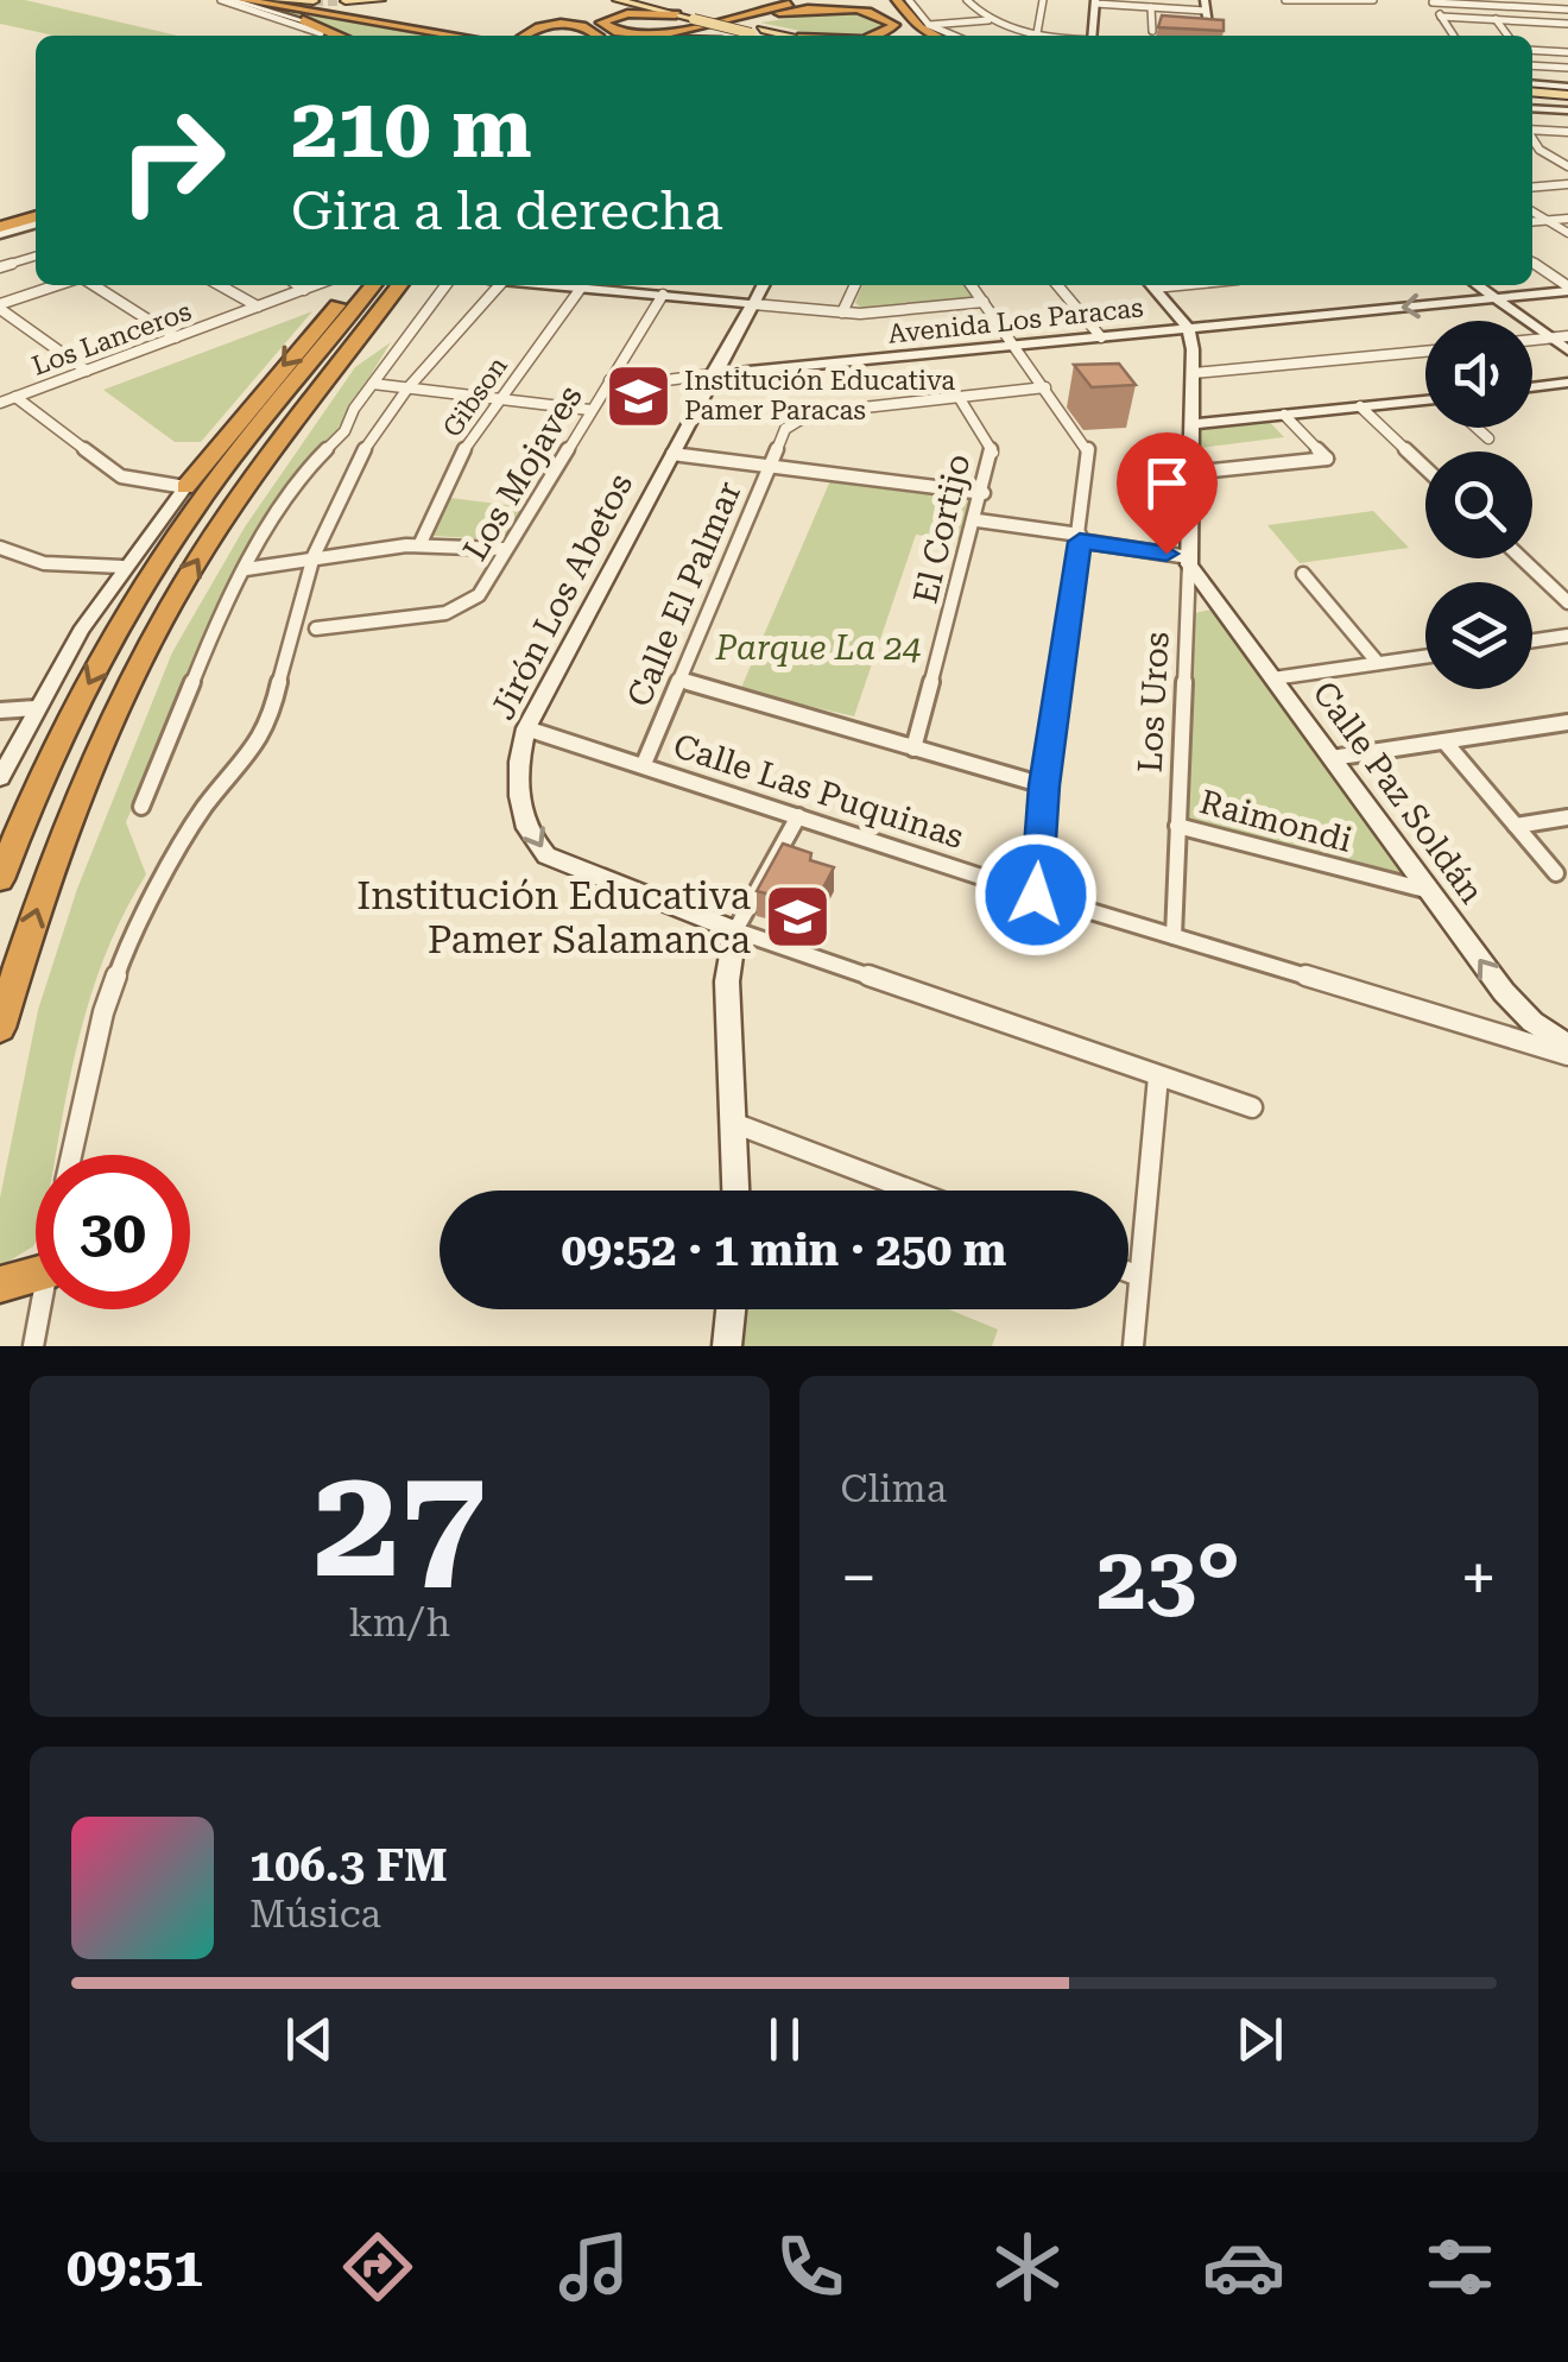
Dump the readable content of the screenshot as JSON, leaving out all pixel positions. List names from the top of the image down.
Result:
{
  "streets": {
    "street": [
      "Avenida Los Paracas",
      "Los Lanceros",
      "Gibson",
      "Los Mojaves",
      "El Cortijo",
      "Calle El Palmar",
      "Jirón Los Abetos",
      "Los Uros",
      "Calle Las Puquinas",
      "Calle Paz Soldán",
      "Raimondi"
    ]
  },
  "crossings": [
    ["Avenida Los Paracas", "Los Mojaves"],
    ["Avenida Los Paracas", "Jirón Los Abetos"],
    ["Avenida Los Paracas", "Los Uros"],
    ["El Cortijo", "Calle El Palmar"],
    ["Calle El Palmar", "Calle Las Puquinas"],
    ["Jirón Los Abetos", "Calle Las Puquinas"],
    ["Los Uros", "Calle Las Puquinas"],
    ["Los Uros", "Calle Paz Soldán"],
    ["Los Uros", "Raimondi"],
    ["Calle Las Puquinas", "Calle Paz Soldán"],
    ["Calle Paz Soldán", "Raimondi"]
  ],
  "parks": ["Parque La 24"],
  "places": {
    "school or university": ["Institución Educativa Pamer Paracas", "Institución Educativa Pamer Salamanca"]
  },
  "page": {
    "turn": ["210 m", "Gira a la derecha"],
    "limit": "30",
    "trip": "09:52 · 1 min · 250 m",
    "tile": [
      ["27", "km/h"],
      "Clima"
    ],
    "heat": ["−", "23°", "+"],
    "song": ["106.3 FM", "Música"],
    "tabs": "09:51"
  }
}
